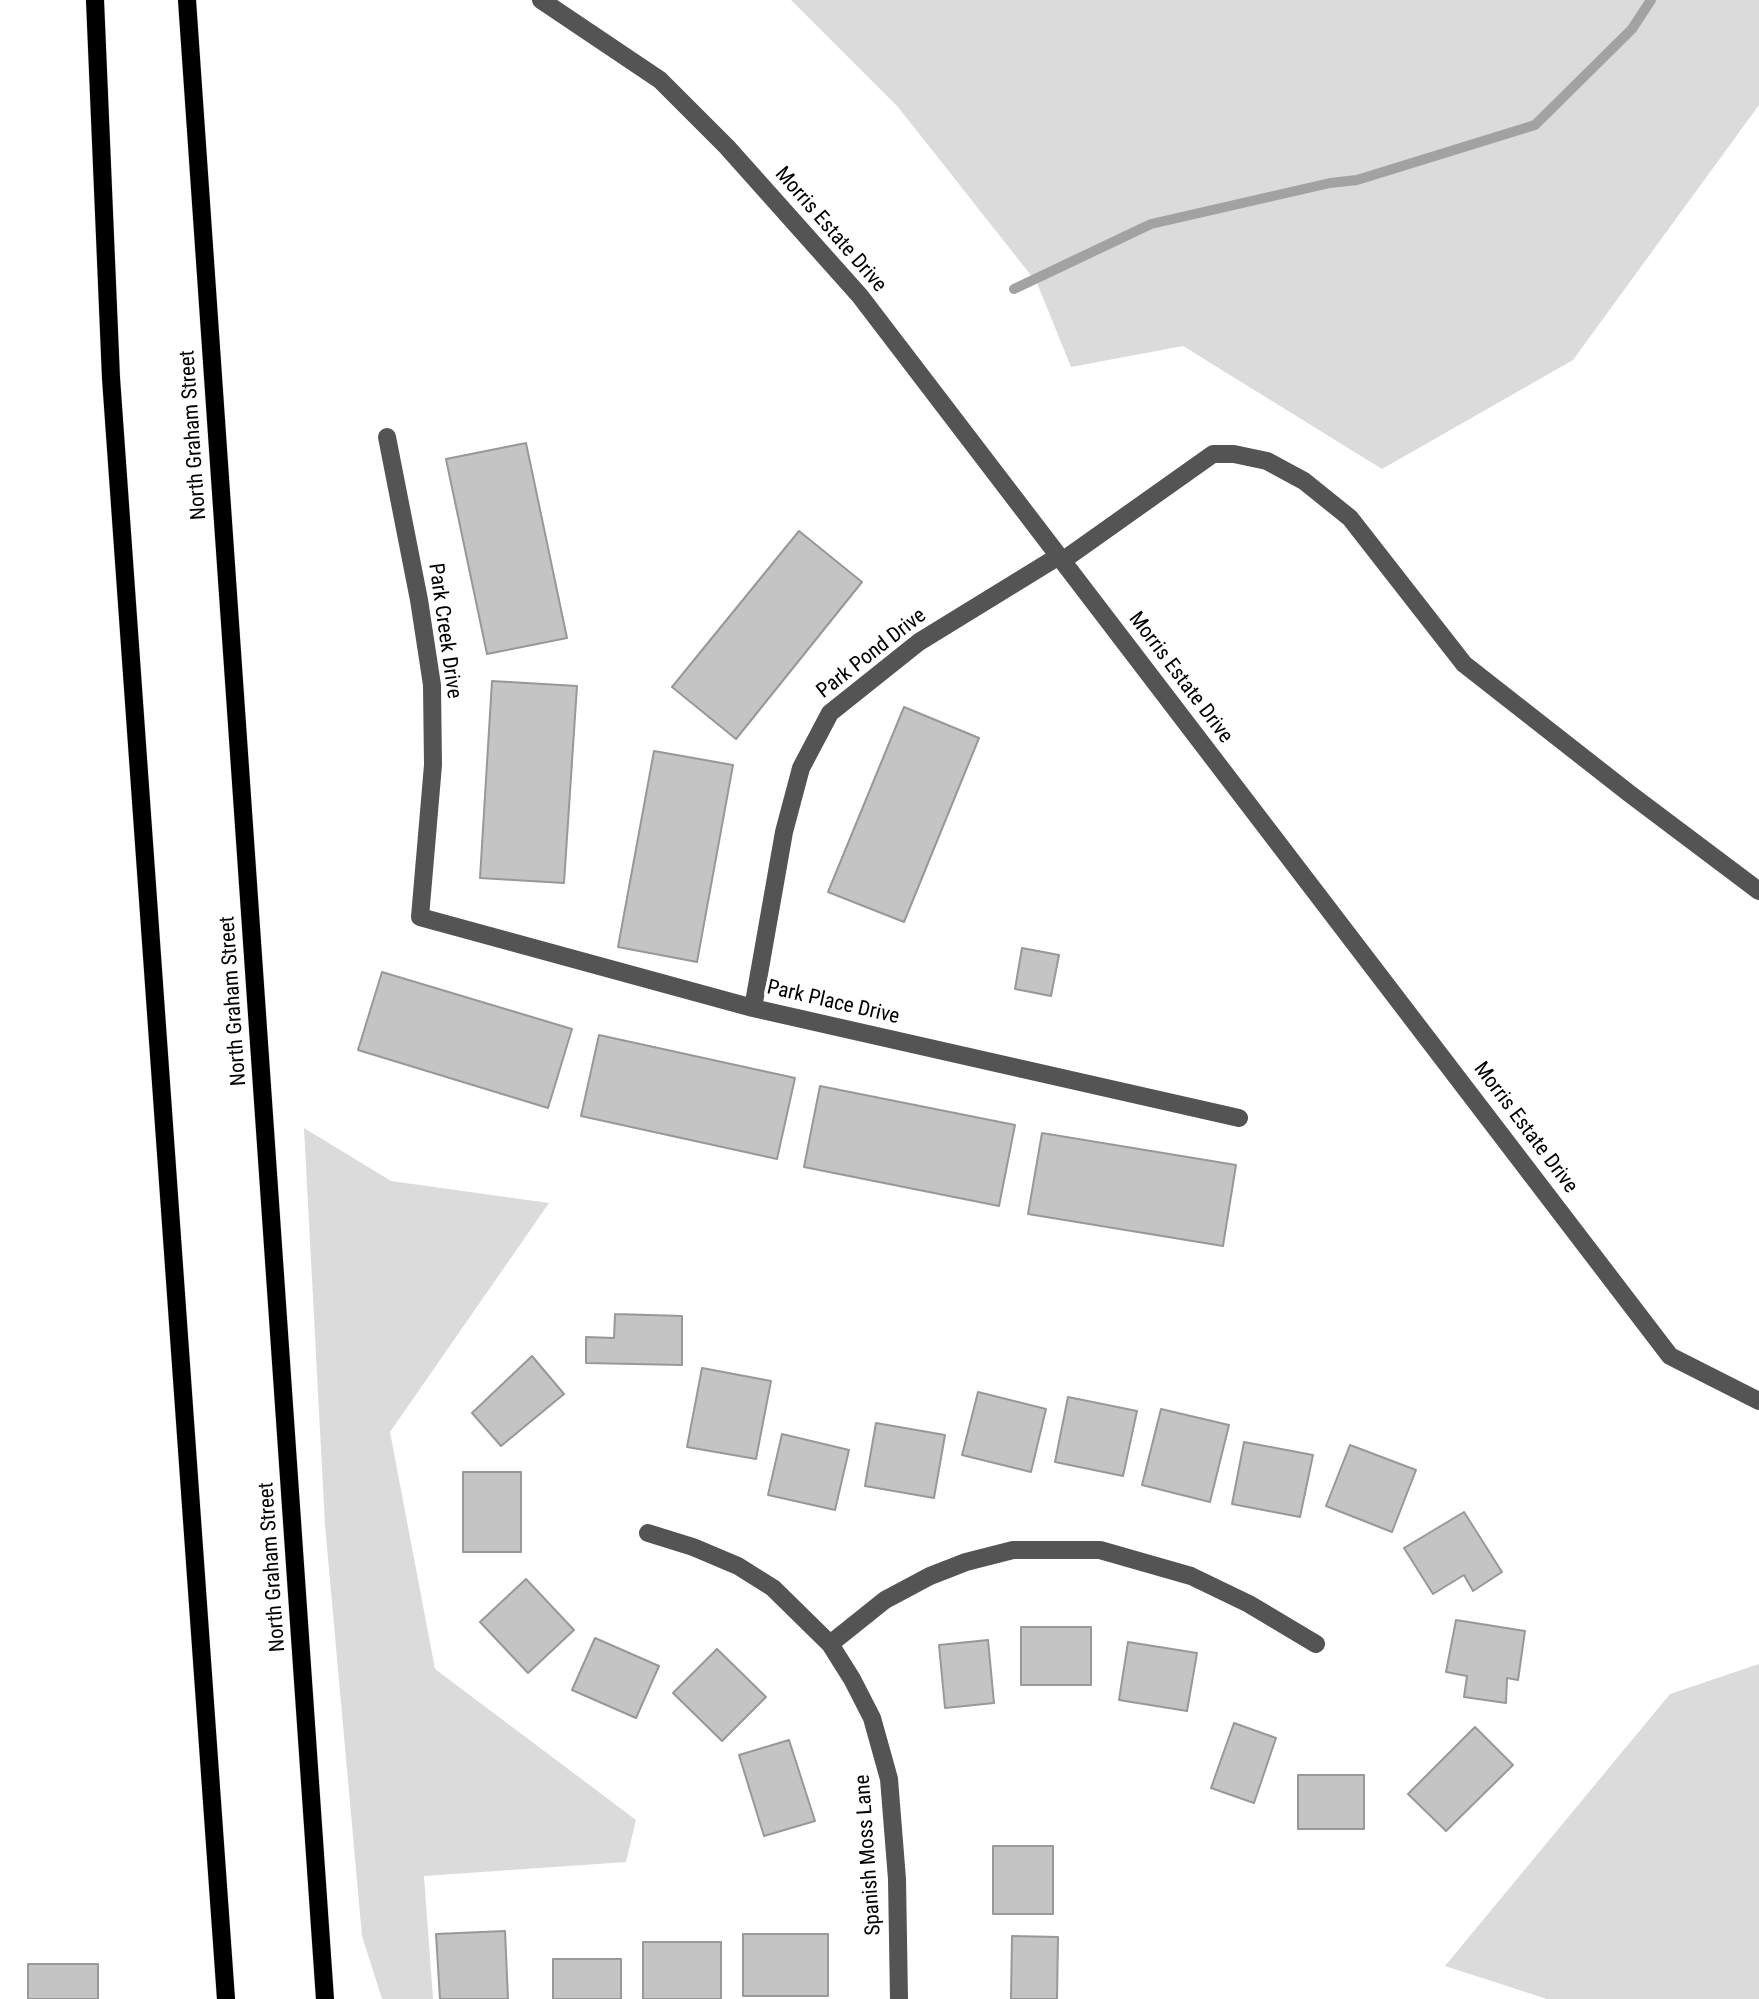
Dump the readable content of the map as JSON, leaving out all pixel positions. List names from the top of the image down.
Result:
{
  "streets": {
    "main road": ["North Graham Street"],
    "street": [
      "Morris Estate Drive",
      "Park Creek Drive",
      "Park Pond Drive",
      "Park Place Drive",
      "Spanish Moss Lane"
    ]
  },
  "crossings": [
    ["Morris Estate Drive", "Park Pond Drive"],
    ["Park Creek Drive", "Park Place Drive"],
    ["Park Pond Drive", "Park Place Drive"]
  ]
}
